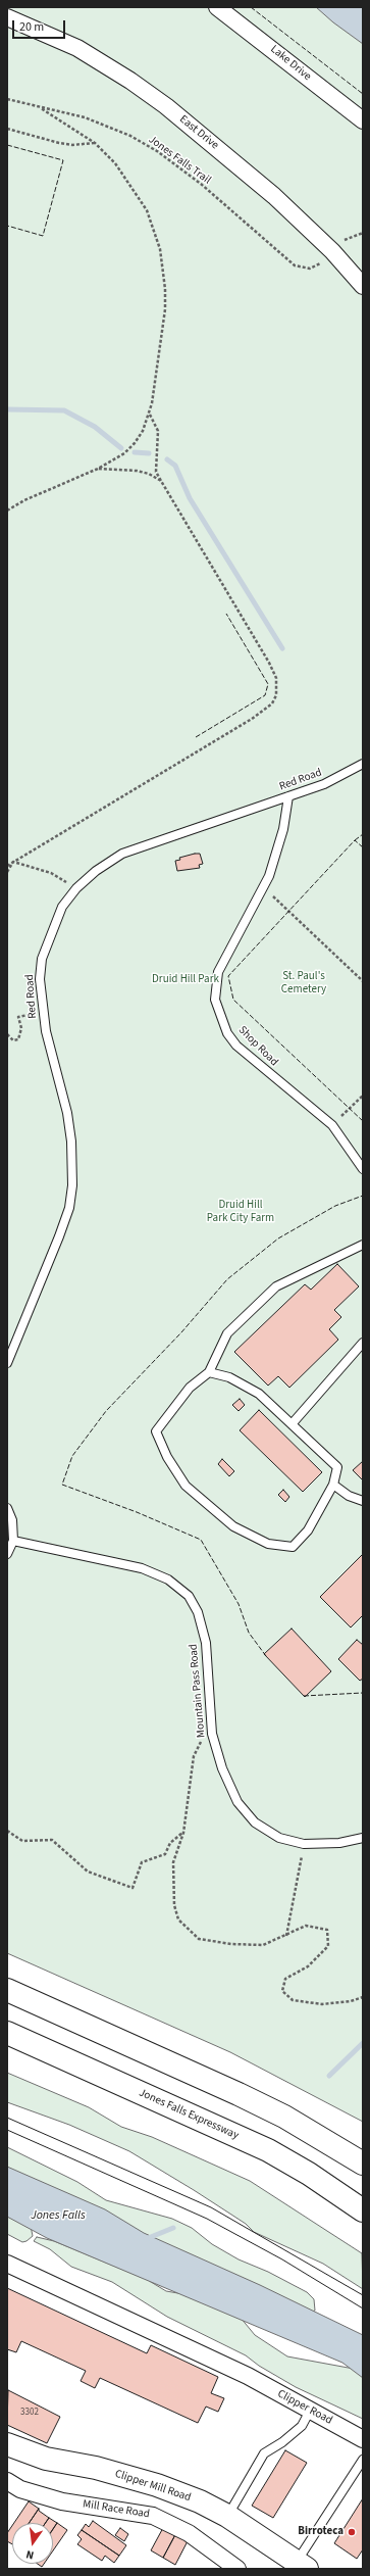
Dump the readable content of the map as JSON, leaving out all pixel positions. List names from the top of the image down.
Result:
{
  "streets": {
    "main road": ["Jones Falls Expressway", "Clipper Mill Road"],
    "street": [
      "Lake Drive",
      "East Drive",
      "Clipper Road",
      "Mill Race Road"
    ],
    "lane": ["Red Road", "Shop Road", "Mountain Pass Road"],
    "path": ["Jones Falls Trail"]
  },
  "crossings": [
    ["Red Road", "Shop Road"]
  ],
  "water": ["Jones Falls"],
  "parks": ["St. Paul's Cemetery", "Druid Hill Park", "Druid Hill Park City Farm"],
  "places": ["Birroteca"],
  "house_numbers": ["3302"],
  "scale_bar": "20 m",
  "north": "bottom"
}
